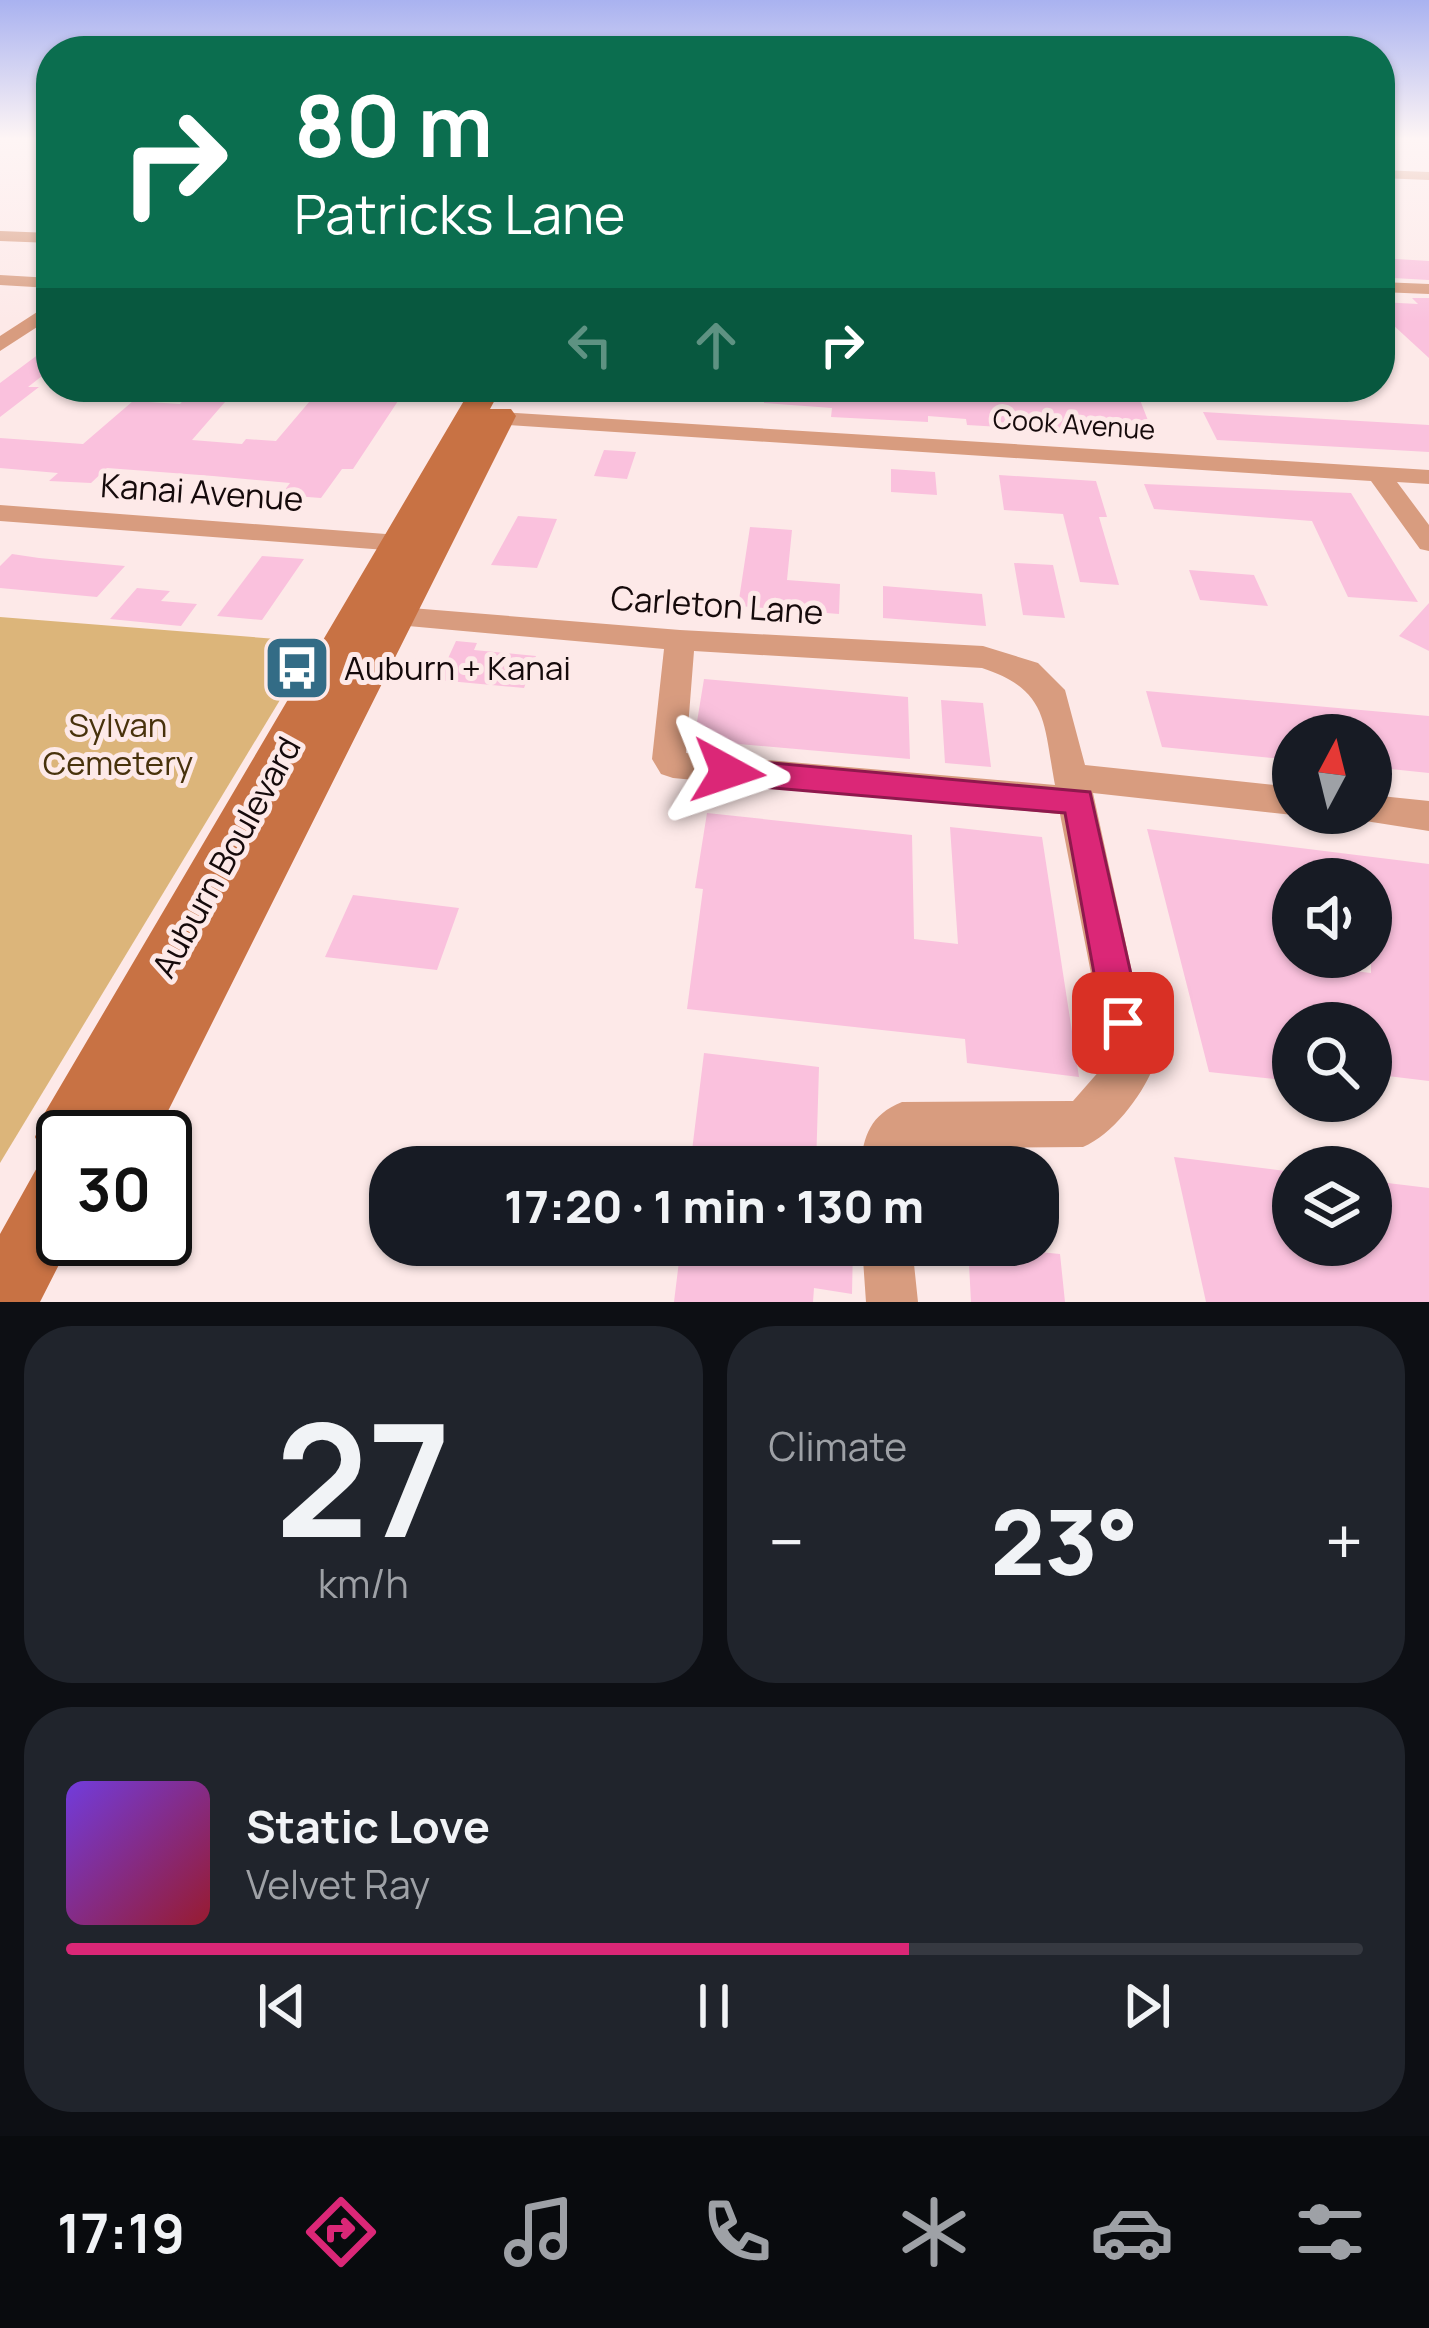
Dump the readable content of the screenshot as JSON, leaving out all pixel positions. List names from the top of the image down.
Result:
{
  "streets": {
    "main road": ["Auburn Boulevard"],
    "street": ["Cook Avenue", "Kanai Avenue", "Carleton Lane"]
  },
  "crossings": [
    ["Kanai Avenue", "Auburn Boulevard"],
    ["Carleton Lane", "Auburn Boulevard"]
  ],
  "parks": ["Sylvan Cemetery"],
  "places": {
    "bus stop": ["Auburn + Kanai"]
  },
  "north": "top",
  "page": {
    "turn": ["80 m", "Patricks Lane"],
    "limit": "30",
    "trip": "17:20 · 1 min · 130 m",
    "tile": [
      ["27", "km/h"],
      "Climate"
    ],
    "heat": ["−", "23°", "+"],
    "song": ["Static Love", "Velvet Ray"],
    "tabs": "17:19"
  }
}
